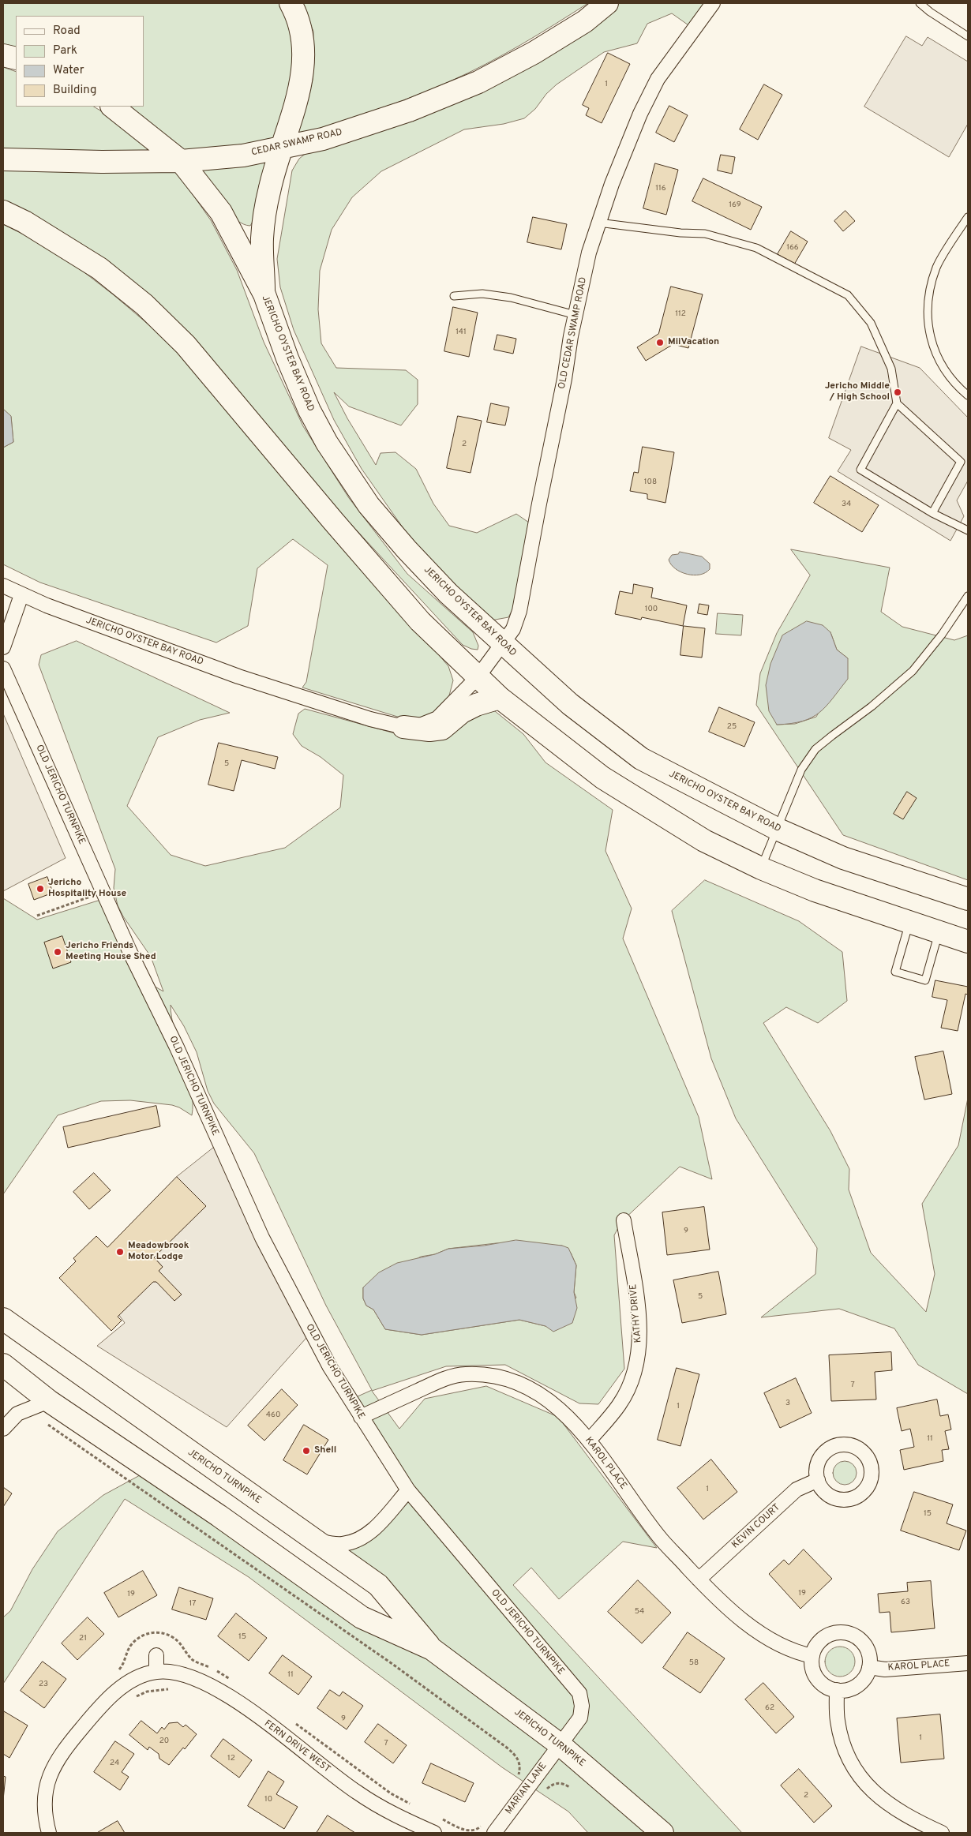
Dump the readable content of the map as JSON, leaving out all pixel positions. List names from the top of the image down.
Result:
{
  "streets": {
    "main road": ["CEDAR SWAMP ROAD", "JERICHO OYSTER BAY ROAD", "JERICHO TURNPIKE"],
    "street": [
      "OLD CEDAR SWAMP ROAD",
      "OLD JERICHO TURNPIKE",
      "KATHY DRIVE",
      "KAROL PLACE",
      "KEVIN COURT",
      "FERN DRIVE WEST",
      "MARIAN LANE"
    ]
  },
  "crossings": [
    ["CEDAR SWAMP ROAD", "JERICHO OYSTER BAY ROAD"],
    ["OLD CEDAR SWAMP ROAD", "JERICHO OYSTER BAY ROAD"],
    ["OLD JERICHO TURNPIKE", "KAROL PLACE"],
    ["OLD JERICHO TURNPIKE", "JERICHO TURNPIKE"],
    ["OLD JERICHO TURNPIKE", "MARIAN LANE"],
    ["KATHY DRIVE", "KAROL PLACE"],
    ["KAROL PLACE", "KEVIN COURT"],
    ["JERICHO TURNPIKE", "MARIAN LANE"]
  ],
  "places": [
    "MiiVacation",
    "Jericho Middle / High School",
    "Jericho Hospitality House",
    "Jericho Friends Meeting House Shed",
    "Meadowbrook Motor Lodge",
    "Shell"
  ],
  "house_numbers": [
    "1",
    "116",
    "169",
    "166",
    "112",
    "141",
    "2",
    "108",
    "34",
    "100",
    "25",
    "5",
    "9",
    "5",
    "7",
    "3",
    "1",
    "460",
    "11",
    "1",
    "15",
    "19",
    "19",
    "63",
    "17",
    "54",
    "15",
    "21",
    "58",
    "11",
    "23",
    "62",
    "9",
    "1",
    "20",
    "7",
    "12",
    "24",
    "2",
    "10"
  ],
  "legend": [
    "Road",
    "Park",
    "Water",
    "Building"
  ]
}
